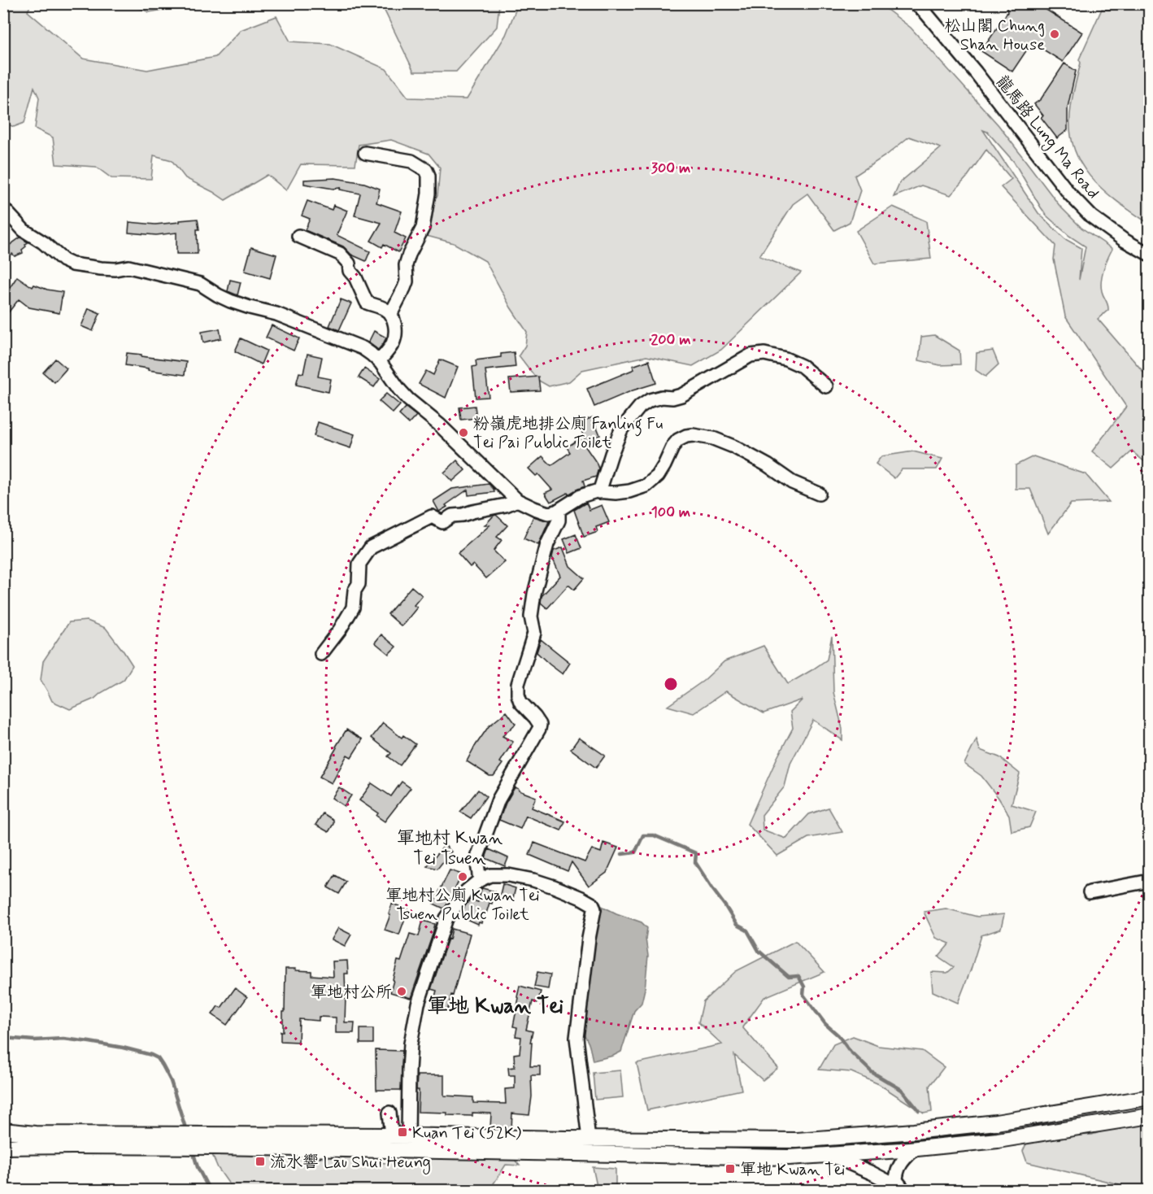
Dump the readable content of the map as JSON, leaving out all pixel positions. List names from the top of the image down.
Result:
{
  "streets": {
    "street": ["龍馬路 Lung Ma Road"]
  },
  "districts": ["軍地村 Kwan Tei Tsuen", "軍地 Kwan Tei"],
  "places": {
    "other": [
      "松山閣 Chung Shan House",
      "粉嶺虎地排公廁 Fanling Fu Tei Pai Public Toilet",
      "軍地村公廁 Kwan Tei Tsuen Public Toilet",
      "軍地村公所"
    ],
    "transit": ["Kuan Tei (52K)", "流水響 Lau Shui Heung", "軍地 Kwan Tei"]
  },
  "rings": ["300 m", "200 m", "100 m"]
}
